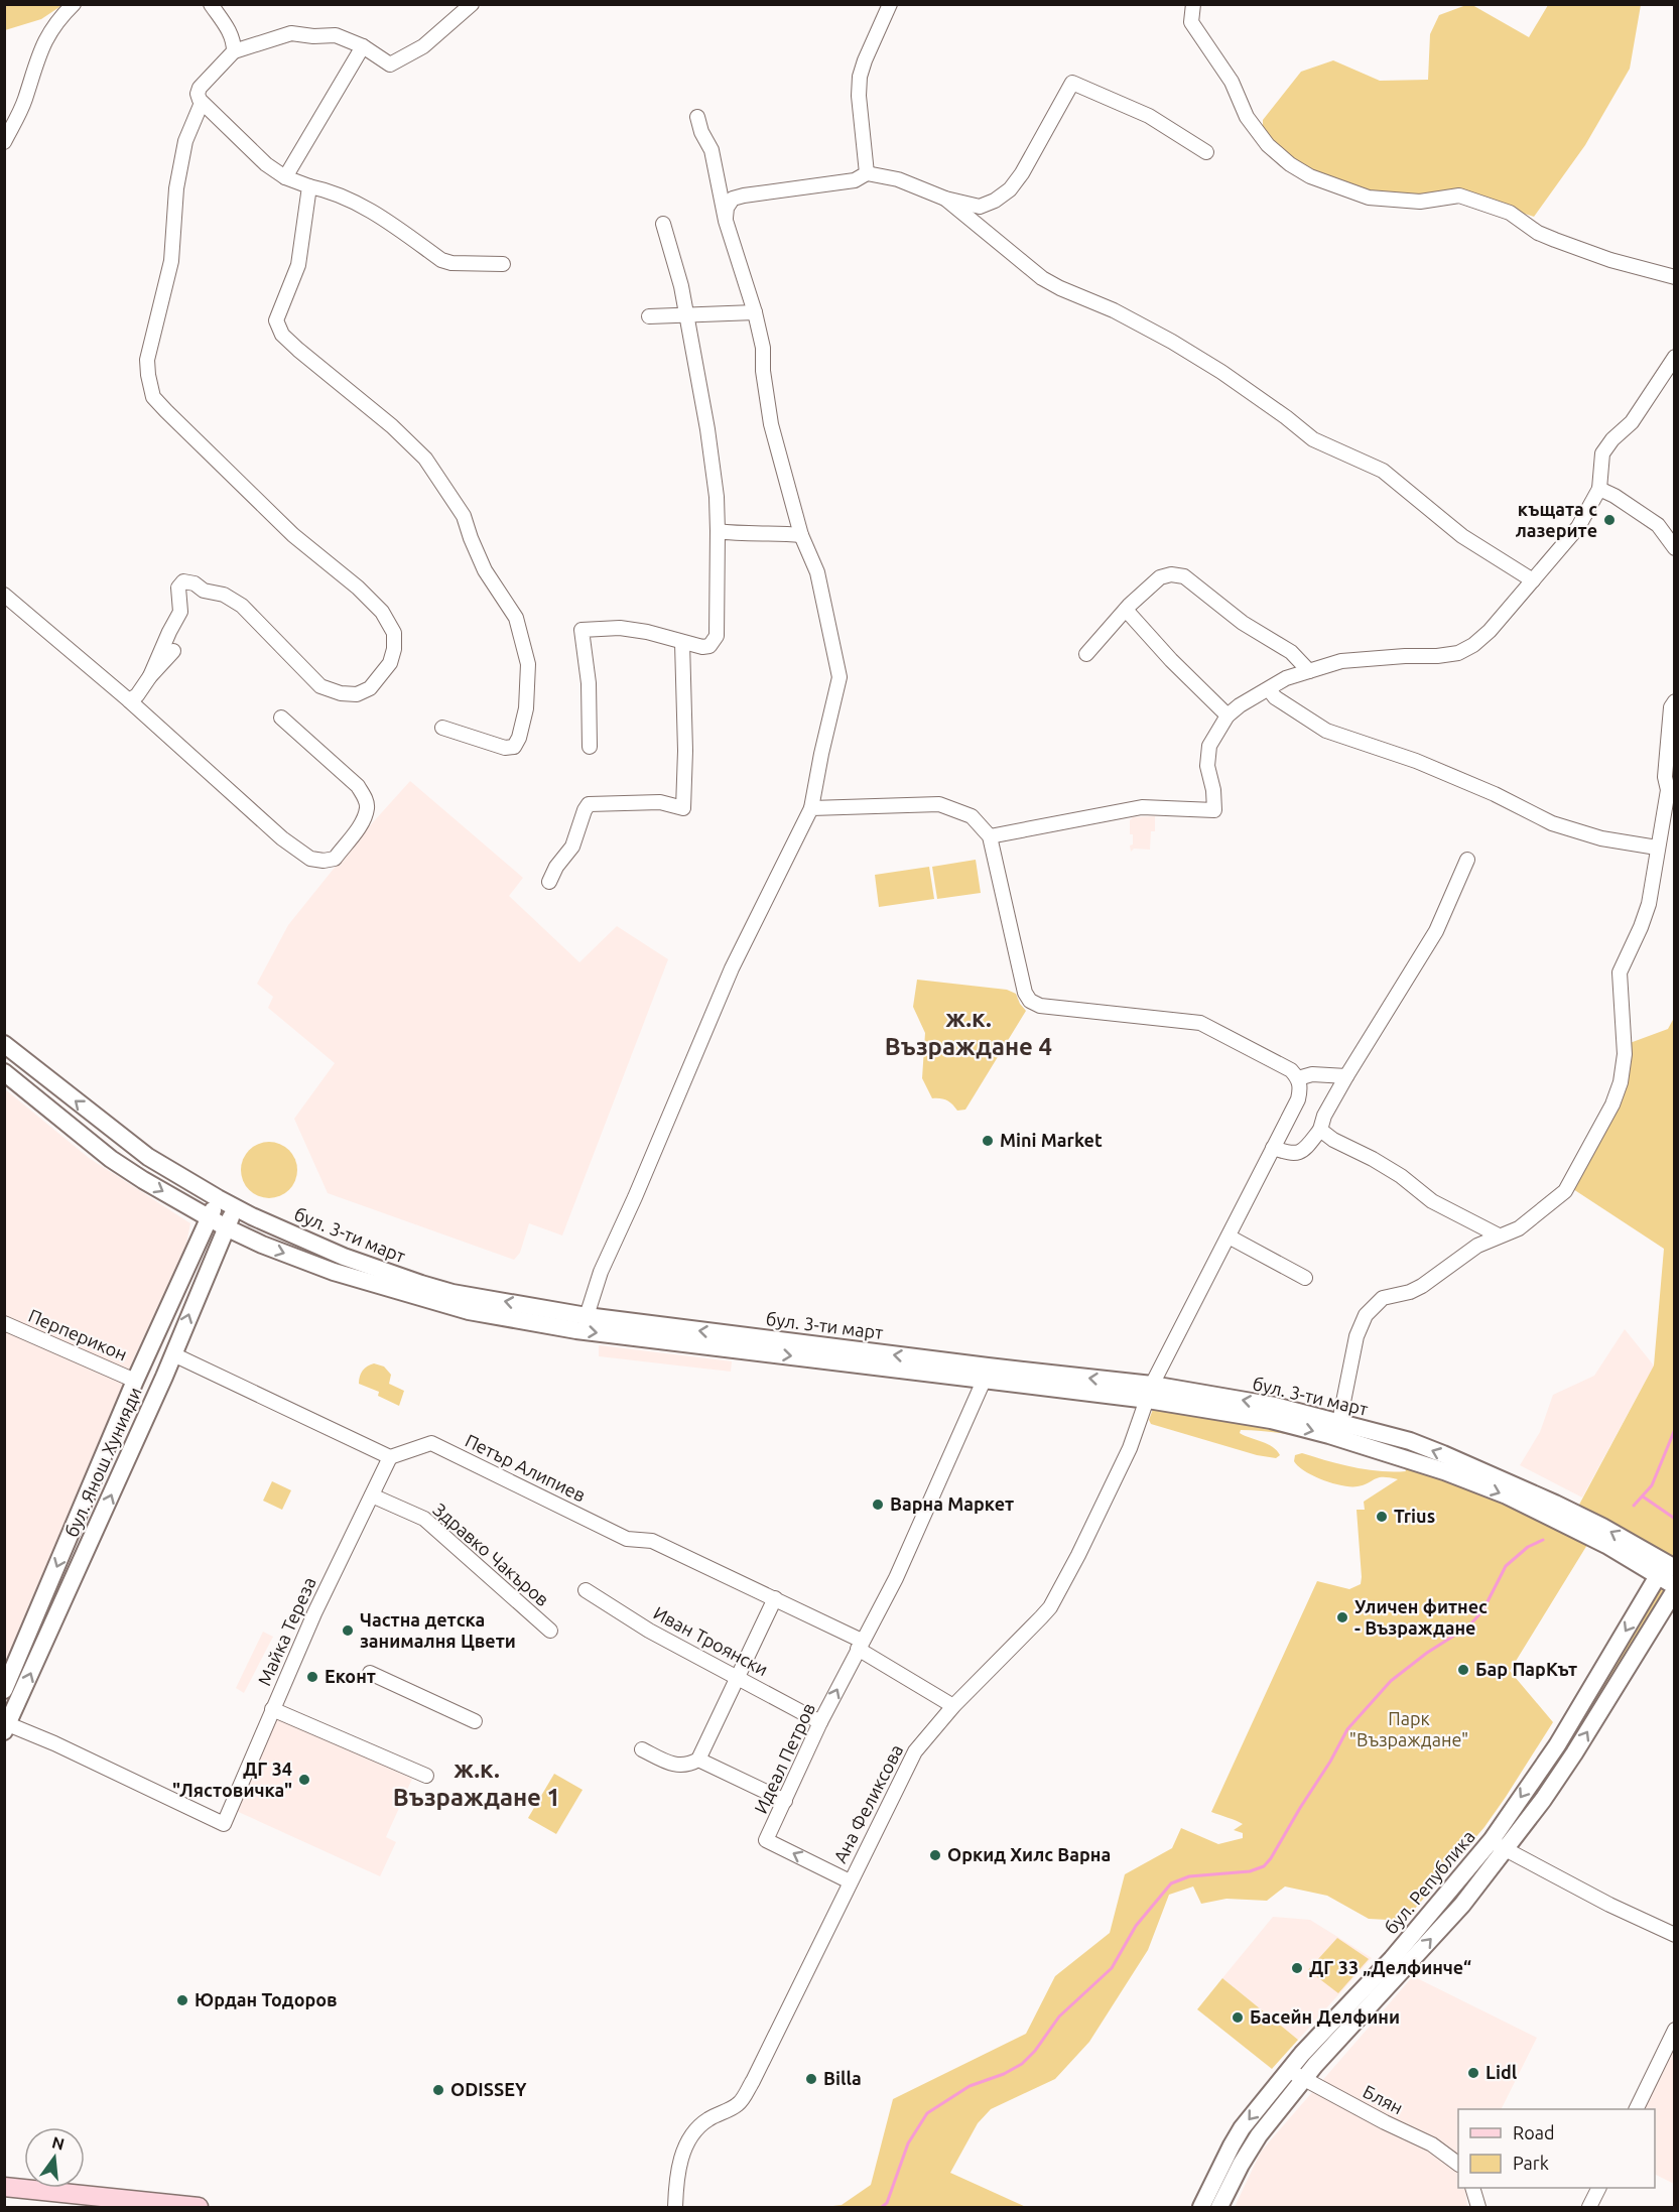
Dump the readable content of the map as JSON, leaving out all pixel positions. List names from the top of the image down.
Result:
{
  "streets": {
    "street": [
      "бул. 3-ти март",
      "Перперикон",
      "бул. Янош Хунияди",
      "Петър Алипиев",
      "Здравко Чакъров",
      "Майка Тереза",
      "Иван Троянски",
      "Идеал Петров",
      "Ана Феликсова",
      "бул. Република",
      "Блян"
    ]
  },
  "crossings": [
    ["бул. 3-ти март", "бул. Янош Хунияди"],
    ["бул. 3-ти март", "Идеал Петров"],
    ["бул. 3-ти март", "Ана Феликсова"],
    ["бул. 3-ти март", "бул. Република"],
    ["Перперикон", "бул. Янош Хунияди"],
    ["бул. Янош Хунияди", "Майка Тереза"],
    ["Петър Алипиев", "Майка Тереза"],
    ["Петър Алипиев", "Идеал Петров"],
    ["Петър Алипиев", "Ана Феликсова"],
    ["Здравко Чакъров", "Майка Тереза"],
    ["Иван Троянски", "Идеал Петров"],
    ["Идеал Петров", "Ана Феликсова"],
    ["бул. Република", "Блян"]
  ],
  "districts": ["ж.к. Възраждане 4", "ж.к. Възраждане 1"],
  "parks": ["Парк \"Възраждане\""],
  "places": [
    "къщата с лазерите",
    "Mini Market",
    "Варна Маркет",
    "Trius",
    "Уличен фитнес - Възраждане",
    "Частна детска занималня Цвети",
    "Бар ПарКът",
    "Еконт",
    "ДГ 34 \"Лястовичка\"",
    "Оркид Хилс Варна",
    "ДГ 33 „Делфинче“",
    "Юрдан Тодоров",
    "Басейн Делфини",
    "Lidl",
    "Billa",
    "ODISSEY"
  ],
  "legend": ["Road", "Park"],
  "north": "top"
}
